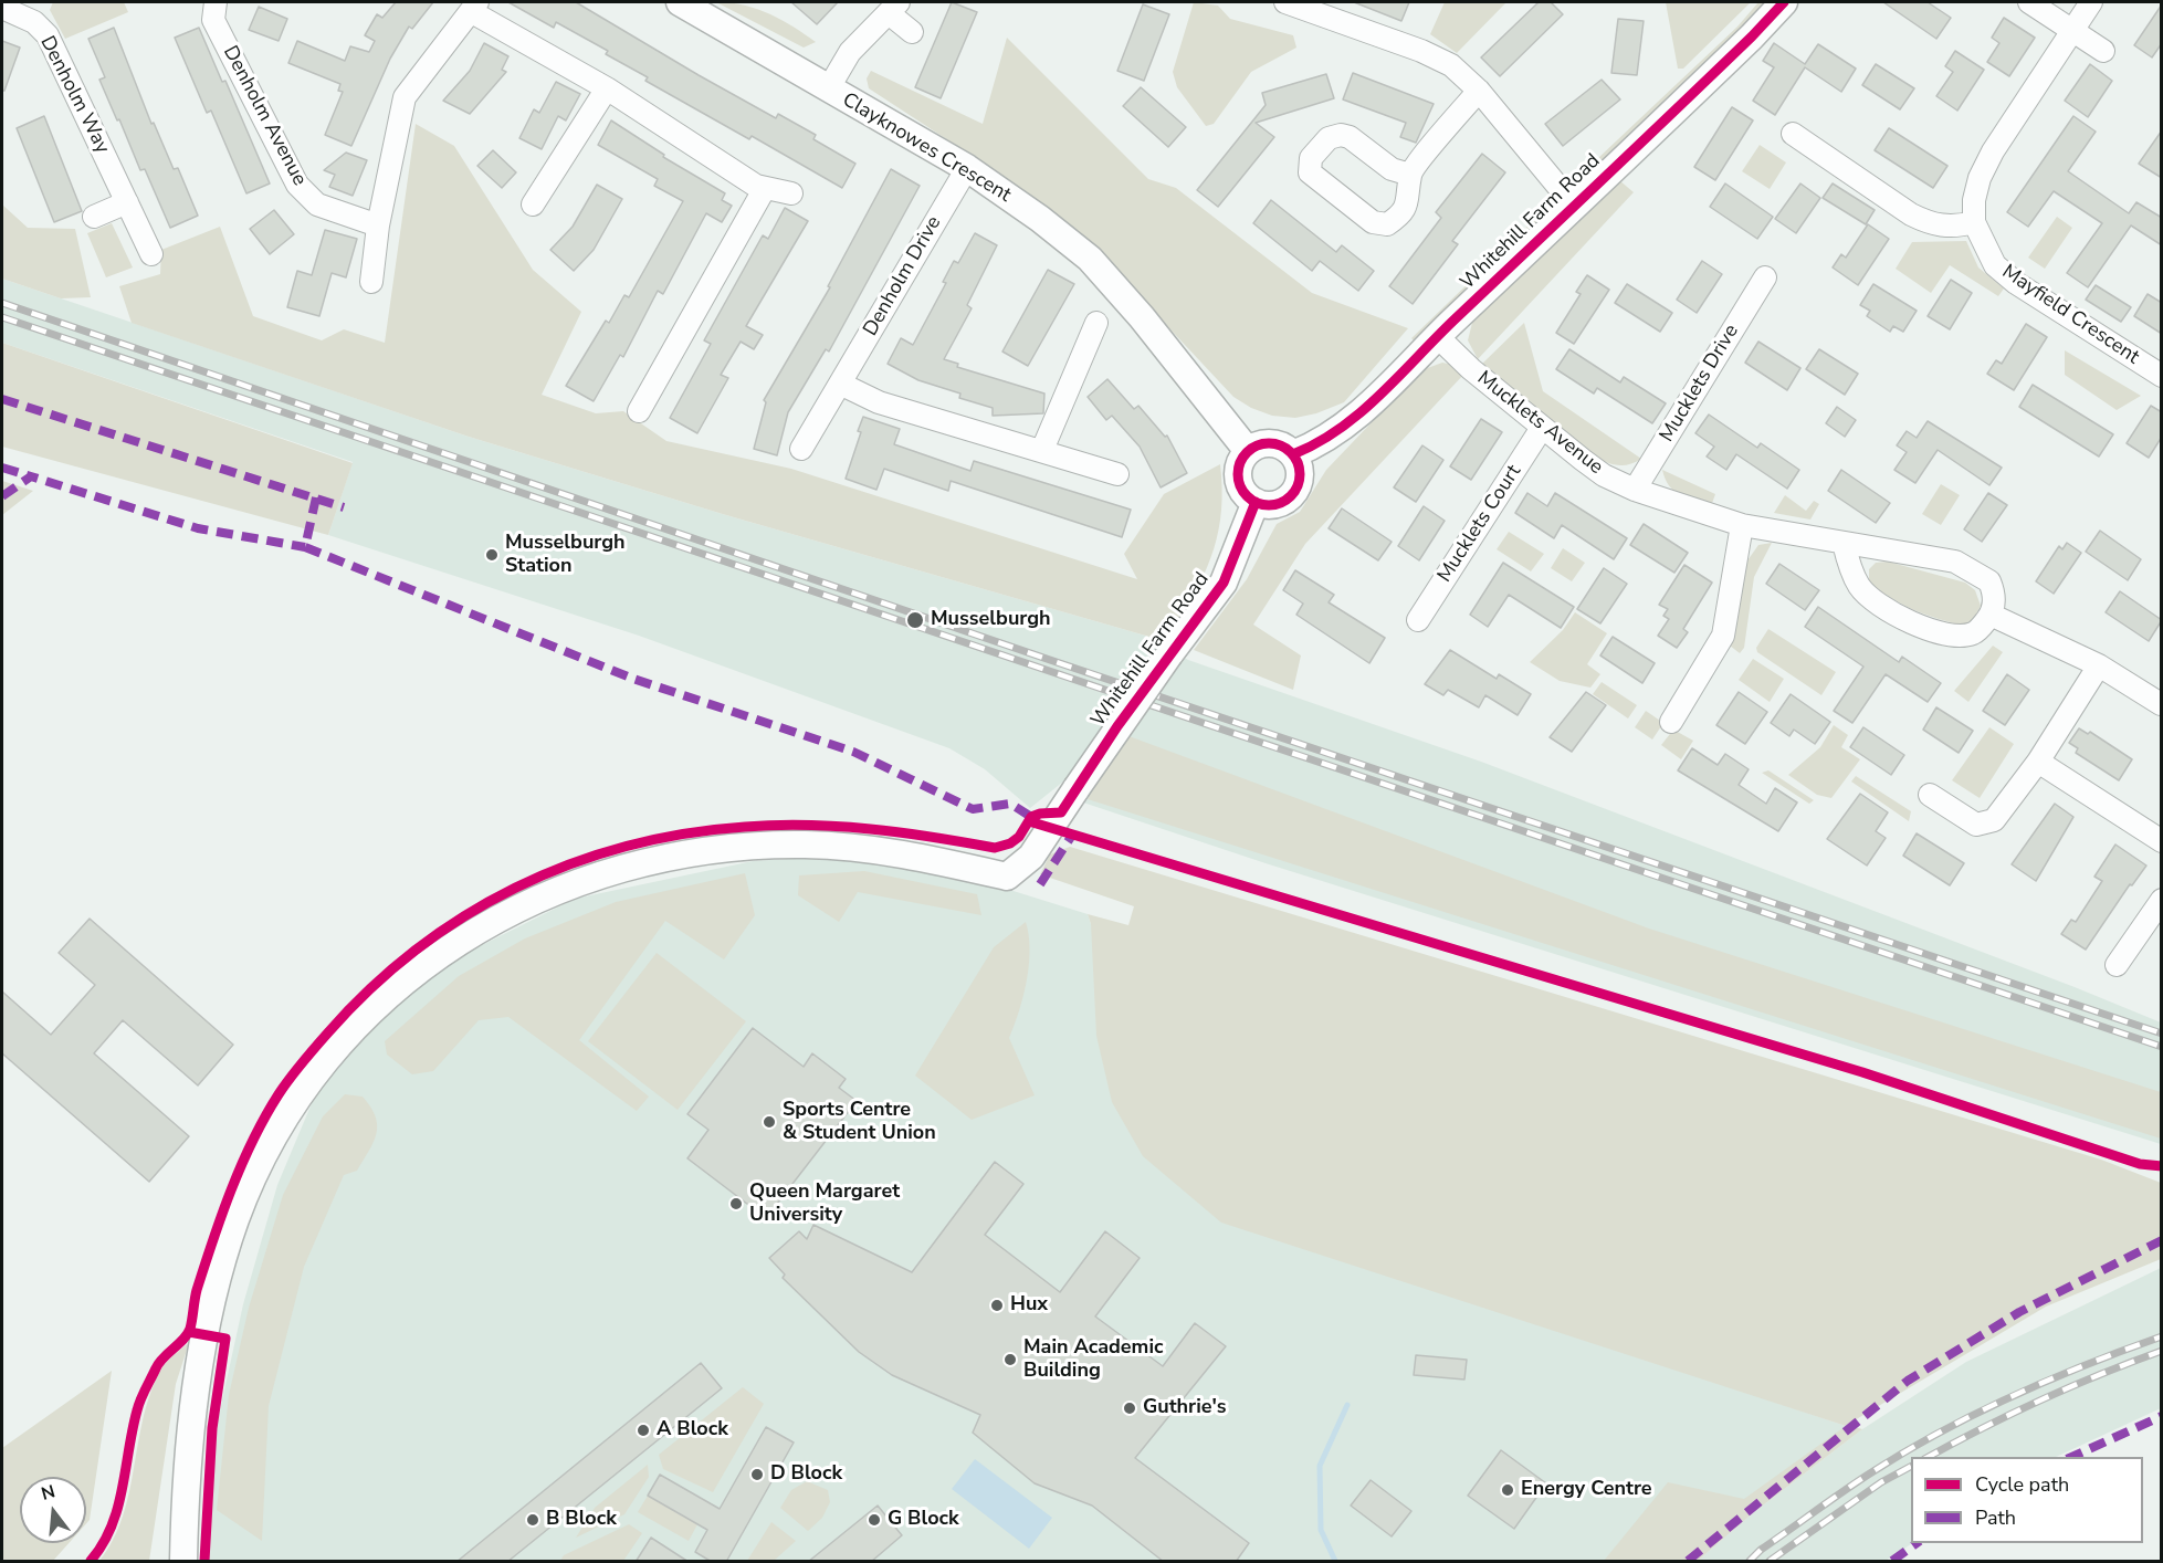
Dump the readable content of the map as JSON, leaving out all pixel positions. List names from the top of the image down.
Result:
{
  "streets": {
    "street": [
      "Denholm Way",
      "Denholm Avenue",
      "Clayknowes Crescent",
      "Whitehill Farm Road",
      "Denholm Drive",
      "Mayfield Crescent",
      "Mucklets Drive",
      "Mucklets Avenue",
      "Mucklets Court"
    ]
  },
  "crossings": [
    ["Clayknowes Crescent", "Whitehill Farm Road"],
    ["Clayknowes Crescent", "Denholm Drive"],
    ["Whitehill Farm Road", "Mucklets Avenue"],
    ["Mucklets Drive", "Mucklets Avenue"],
    ["Mucklets Avenue", "Mucklets Court"]
  ],
  "places": [
    "Musselburgh Station",
    "Musselburgh",
    "Sports Centre & Student Union",
    "Queen Margaret University",
    "Hux",
    "Main Academic Building",
    "Guthrie's",
    "A Block",
    "D Block",
    "Energy Centre",
    "B Block",
    "G Block"
  ],
  "legend": ["Cycle path", "Path"],
  "north": "top"
}
